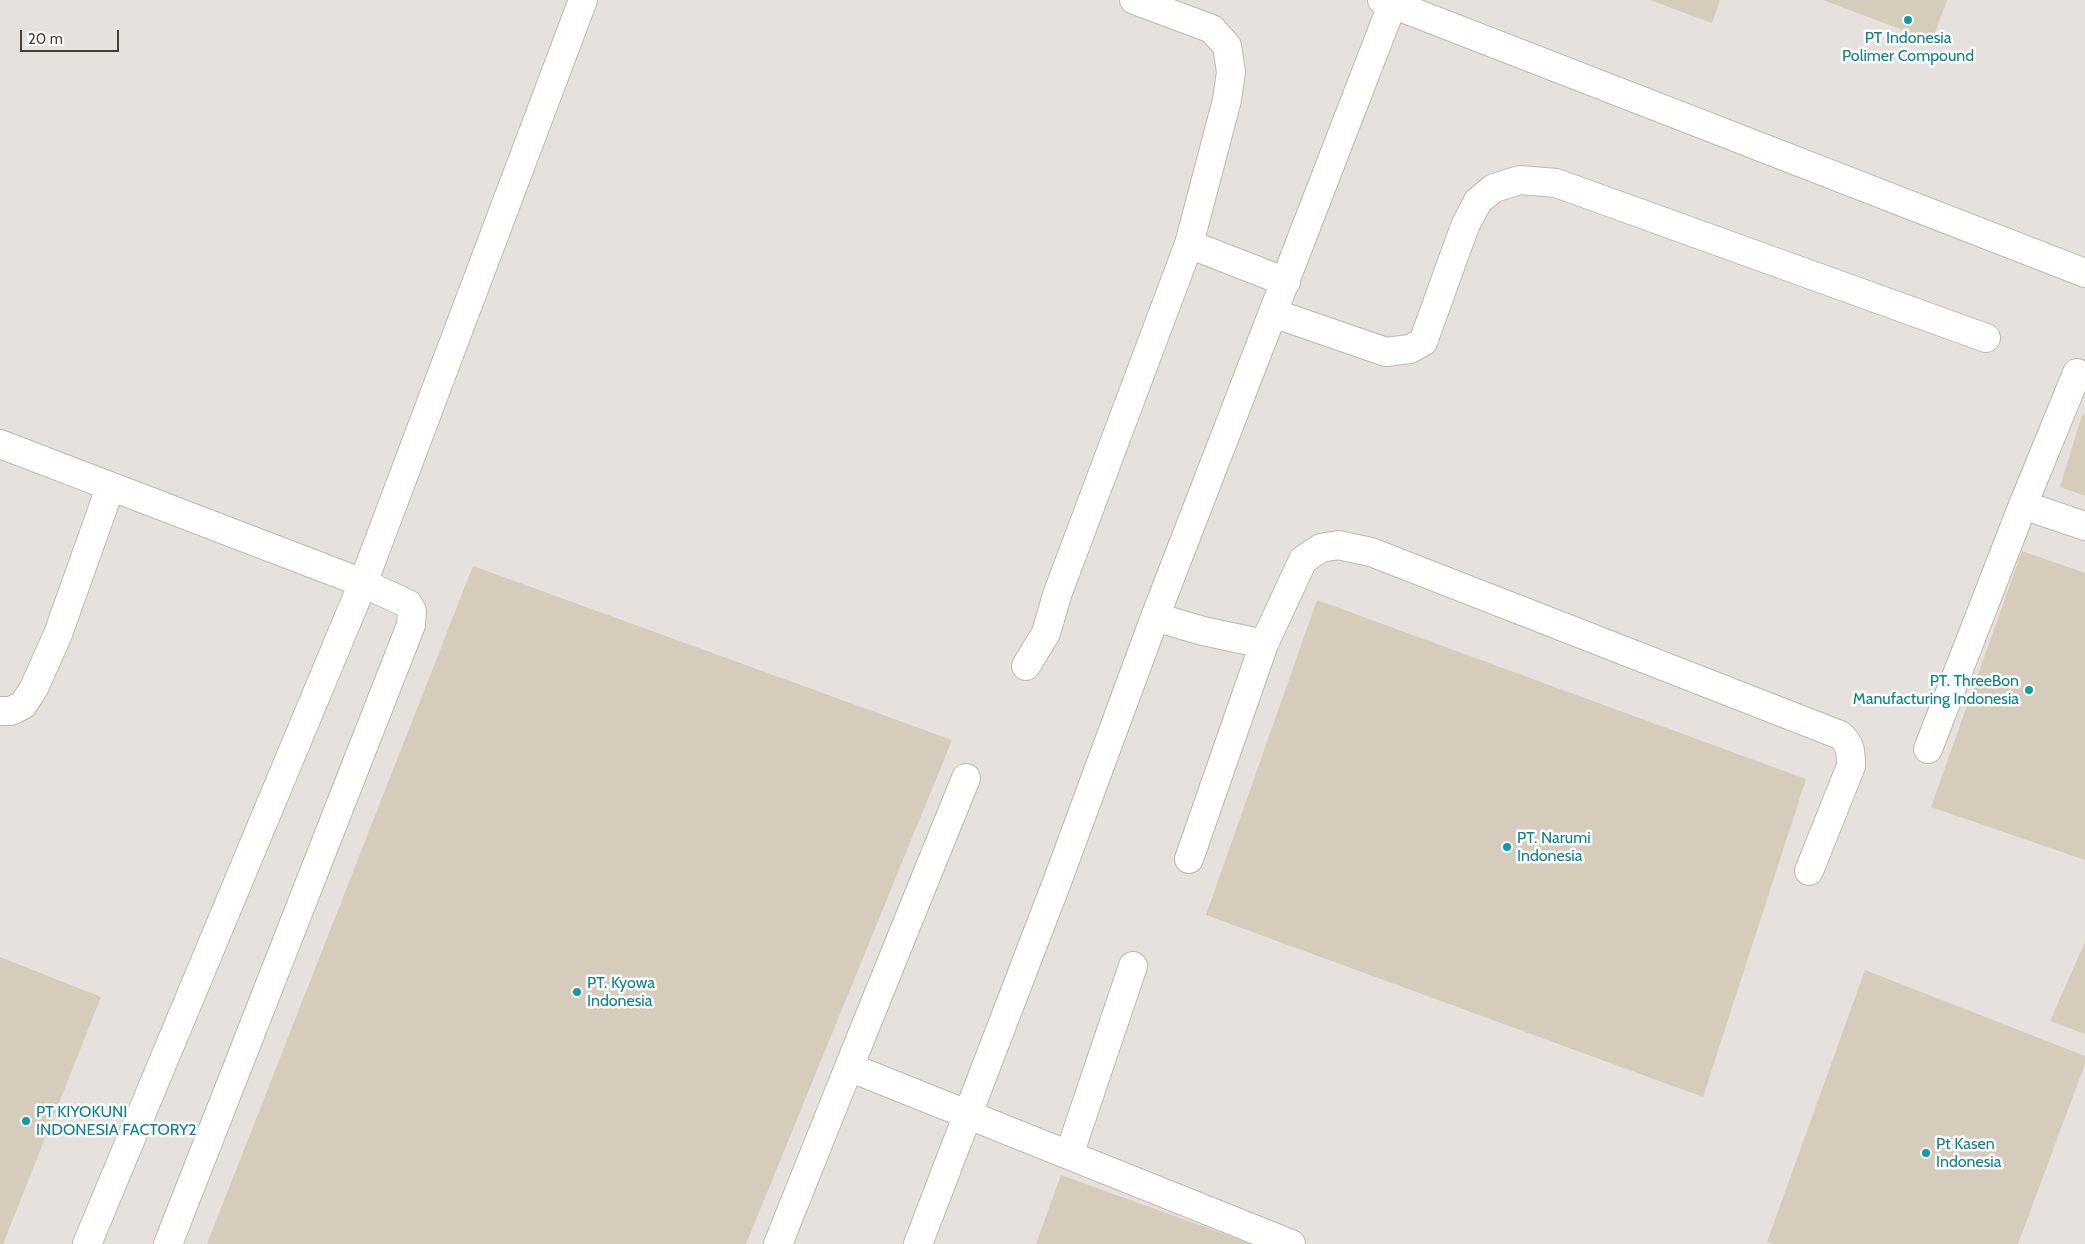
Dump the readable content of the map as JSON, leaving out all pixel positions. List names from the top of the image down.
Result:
{
  "places": [
    "PT Indonesia Polimer Compound",
    "PT. ThreeBon Manufacturing Indonesia",
    "PT. Narumi Indonesia",
    "PT. Kyowa Indonesia",
    "PT KIYOKUNI INDONESIA FACTORY2",
    "Pt Kasen Indonesia"
  ],
  "scale_bar": "20 m"
}
